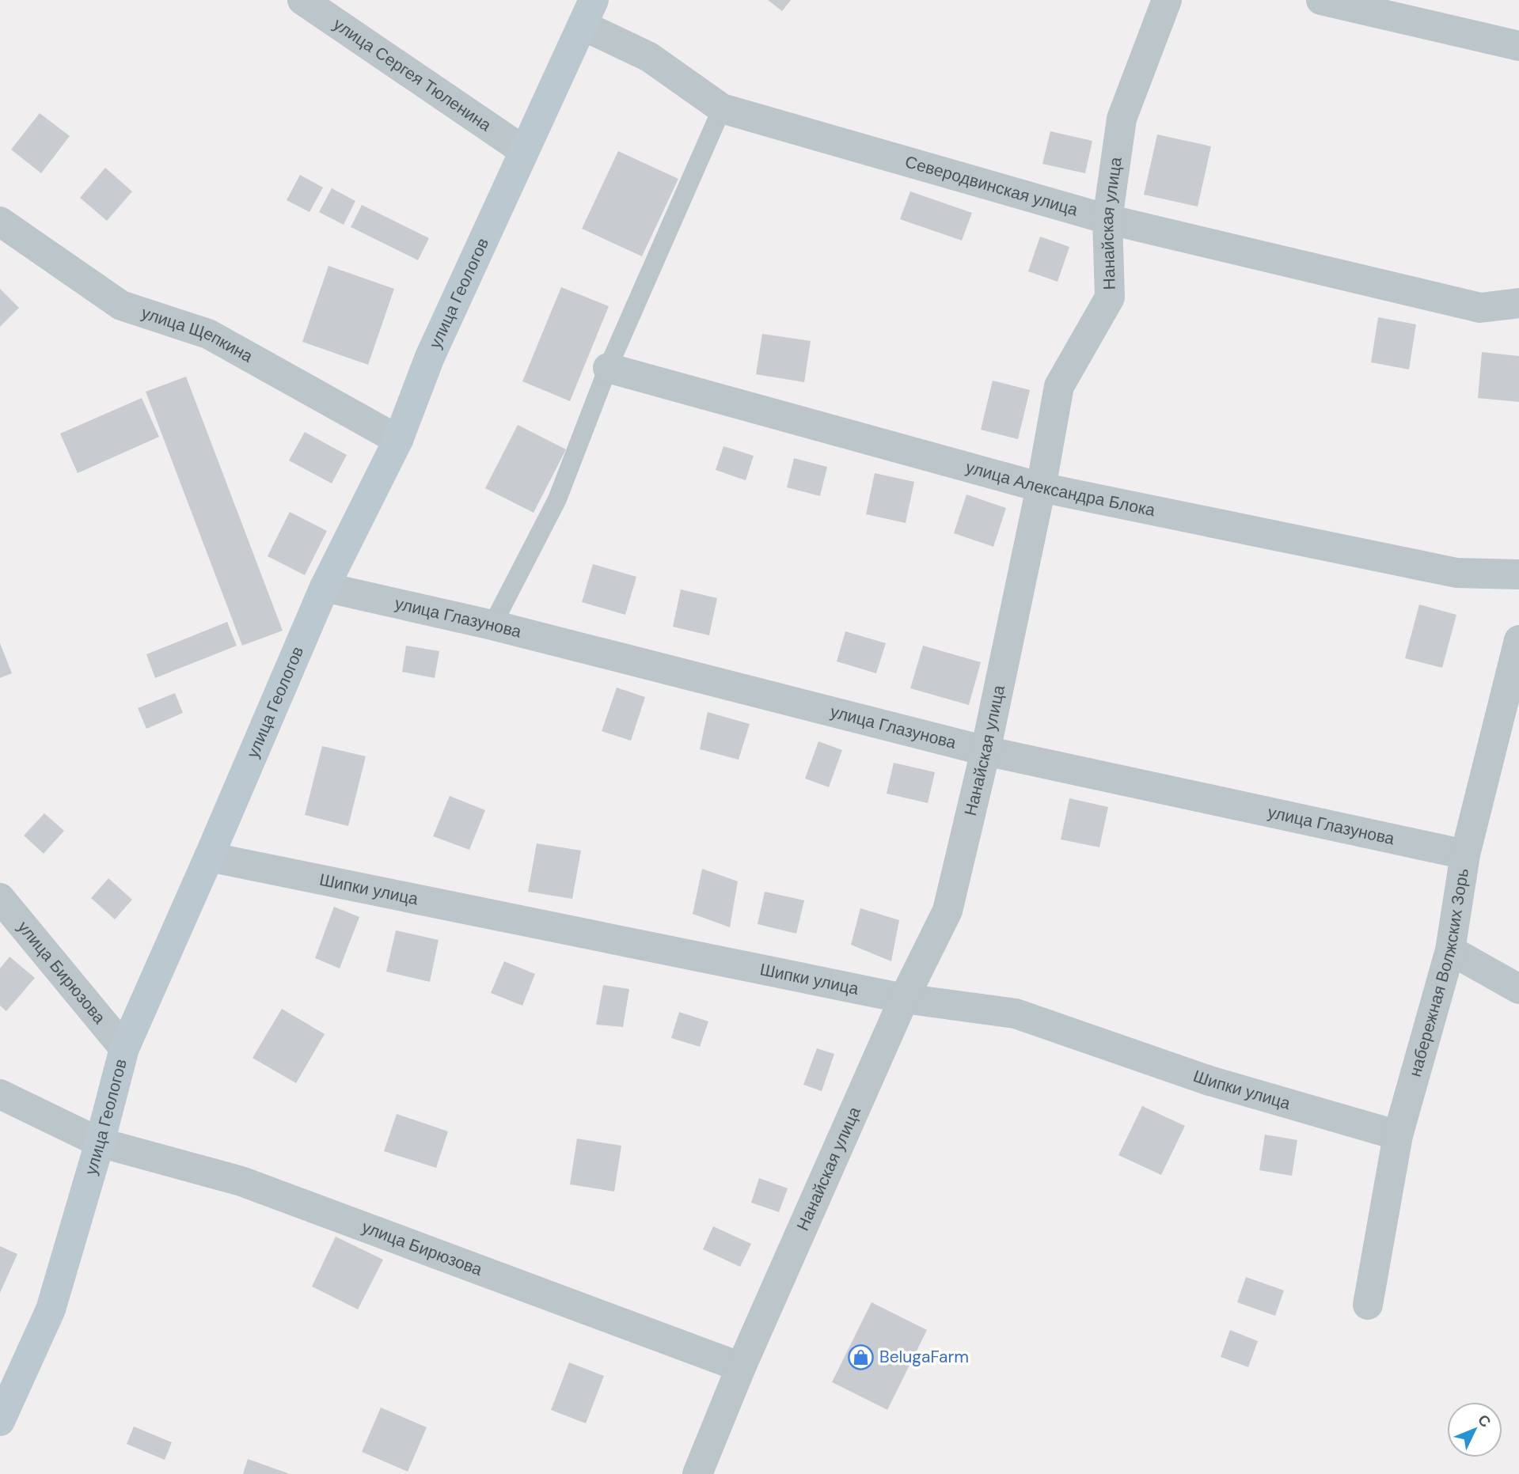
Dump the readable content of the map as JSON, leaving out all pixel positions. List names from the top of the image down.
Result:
{
  "streets": {
    "street": [
      "улица Сергея Тюленина",
      "Северодвинская улица",
      "Нанайская улица",
      "улица Геологов",
      "улица Щепкина",
      "улица Александра Блока",
      "улица Глазунова",
      "Шипки улица",
      "набережная Волжских Зорь",
      "улица Бирюзова"
    ]
  },
  "crossings": [
    ["улица Сергея Тюленина", "улица Геологов"],
    ["Северодвинская улица", "Нанайская улица"],
    ["Северодвинская улица", "улица Геологов"],
    ["Нанайская улица", "улица Александра Блока"],
    ["Нанайская улица", "улица Глазунова"],
    ["Нанайская улица", "Шипки улица"],
    ["Нанайская улица", "улица Бирюзова"],
    ["улица Геологов", "улица Щепкина"],
    ["улица Геологов", "улица Глазунова"],
    ["улица Геологов", "Шипки улица"],
    ["улица Геологов", "улица Бирюзова"],
    ["улица Глазунова", "набережная Волжских Зорь"],
    ["Шипки улица", "набережная Волжских Зорь"]
  ],
  "places": {
    "shop": ["BelugaFarm"]
  },
  "north": "top right"
}
